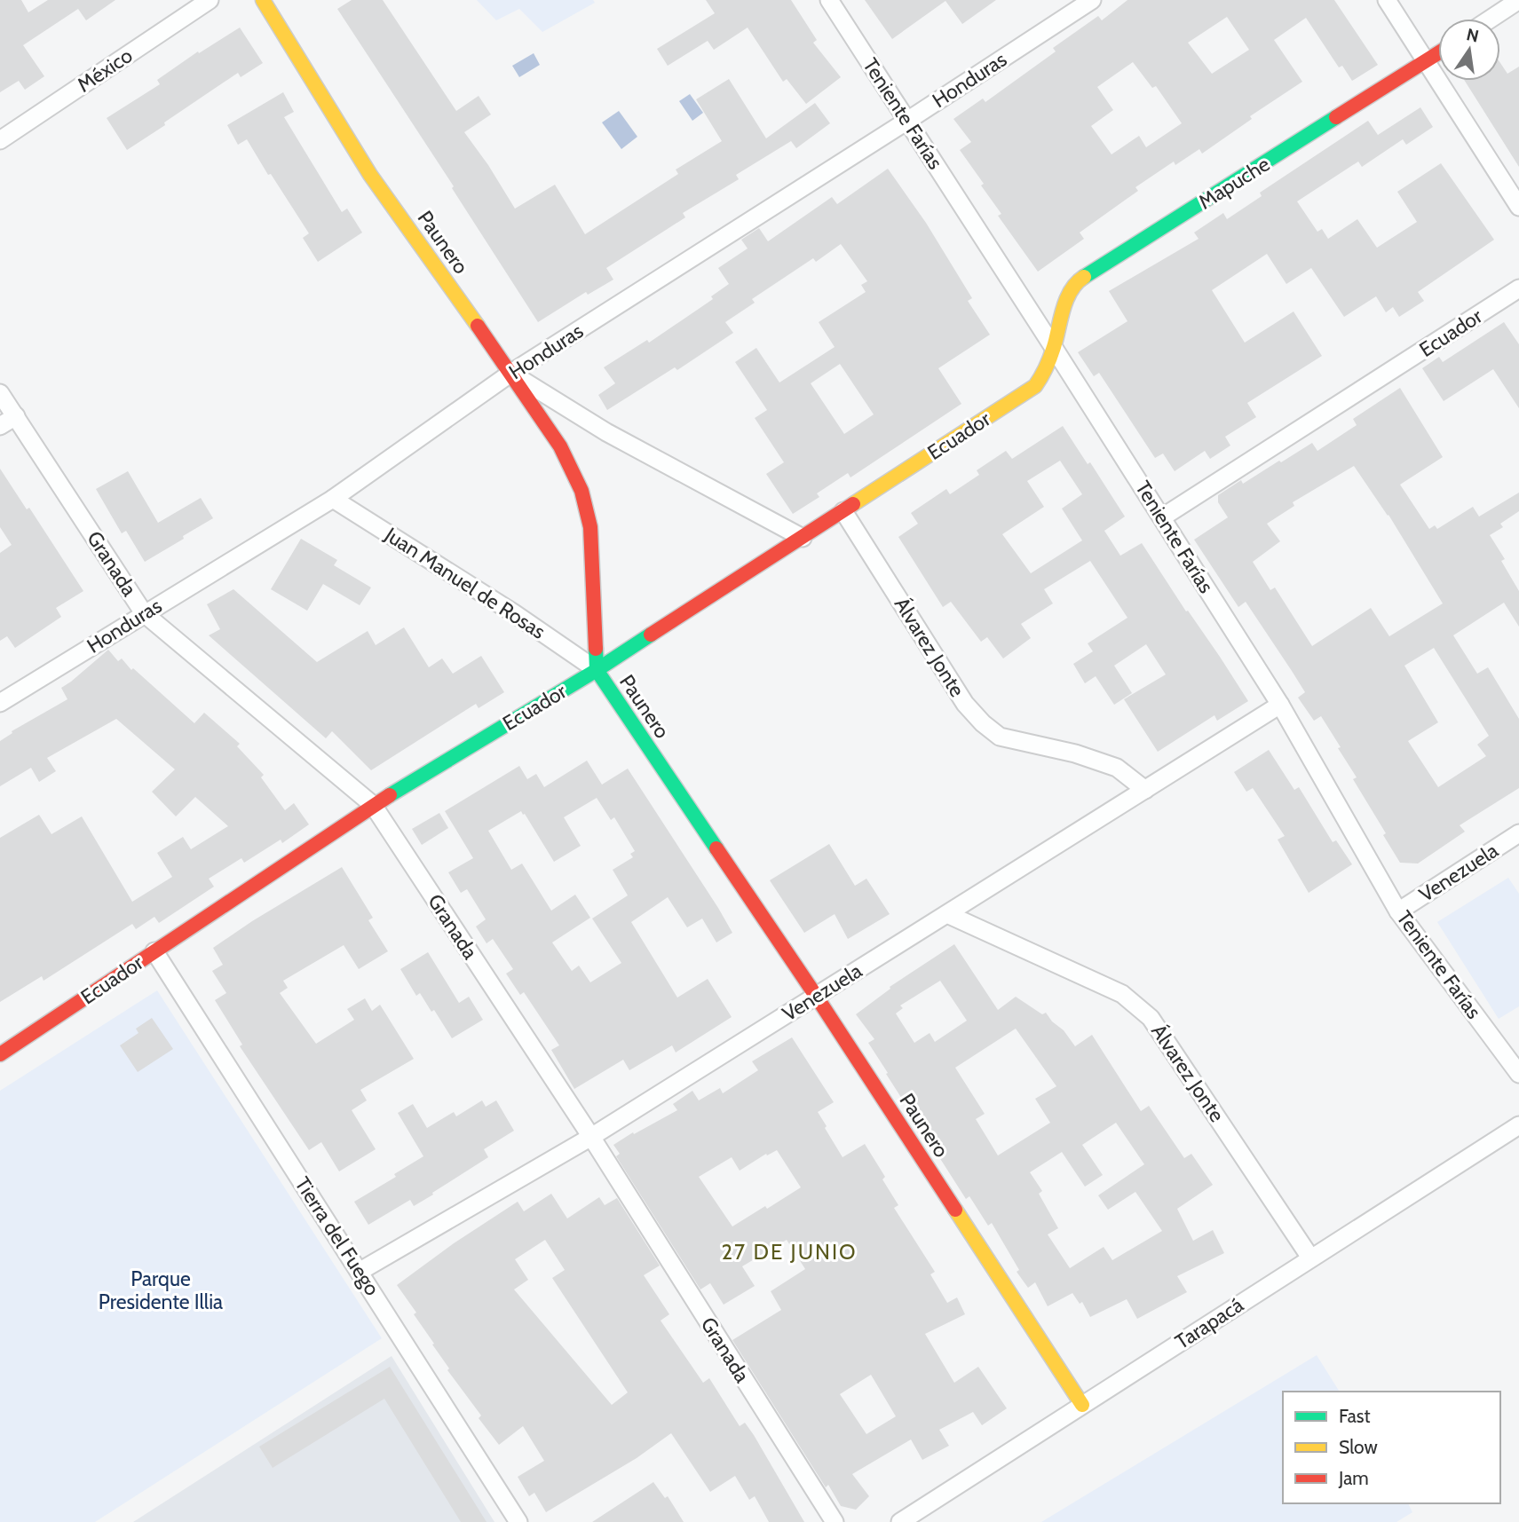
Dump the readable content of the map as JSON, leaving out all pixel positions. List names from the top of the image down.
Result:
{
  "streets": {
    "street": [
      "México",
      "Honduras",
      "Teniente Farías",
      "Mapuche",
      "Paunero",
      "Ecuador",
      "Granada",
      "Juan Manuel de Rosas",
      "Álvarez Jonte",
      "Venezuela",
      "Tierra del Fuego",
      "Tarapacá"
    ]
  },
  "crossings": [
    ["Honduras", "Teniente Farías"],
    ["Honduras", "Paunero"],
    ["Honduras", "Granada"],
    ["Honduras", "Juan Manuel de Rosas"],
    ["Teniente Farías", "Mapuche"],
    ["Teniente Farías", "Ecuador"],
    ["Teniente Farías", "Venezuela"],
    ["Mapuche", "Ecuador"],
    ["Paunero", "Ecuador"],
    ["Paunero", "Juan Manuel de Rosas"],
    ["Paunero", "Venezuela"],
    ["Paunero", "Tarapacá"],
    ["Ecuador", "Granada"],
    ["Ecuador", "Juan Manuel de Rosas"],
    ["Ecuador", "Álvarez Jonte"],
    ["Ecuador", "Tierra del Fuego"],
    ["Granada", "Venezuela"],
    ["Álvarez Jonte", "Venezuela"],
    ["Álvarez Jonte", "Tarapacá"],
    ["Venezuela", "Tierra del Fuego"]
  ],
  "districts": ["27 DE JUNIO"],
  "parks": ["Parque Presidente Illia"],
  "legend": ["Fast", "Slow", "Jam"],
  "north": "top"
}
